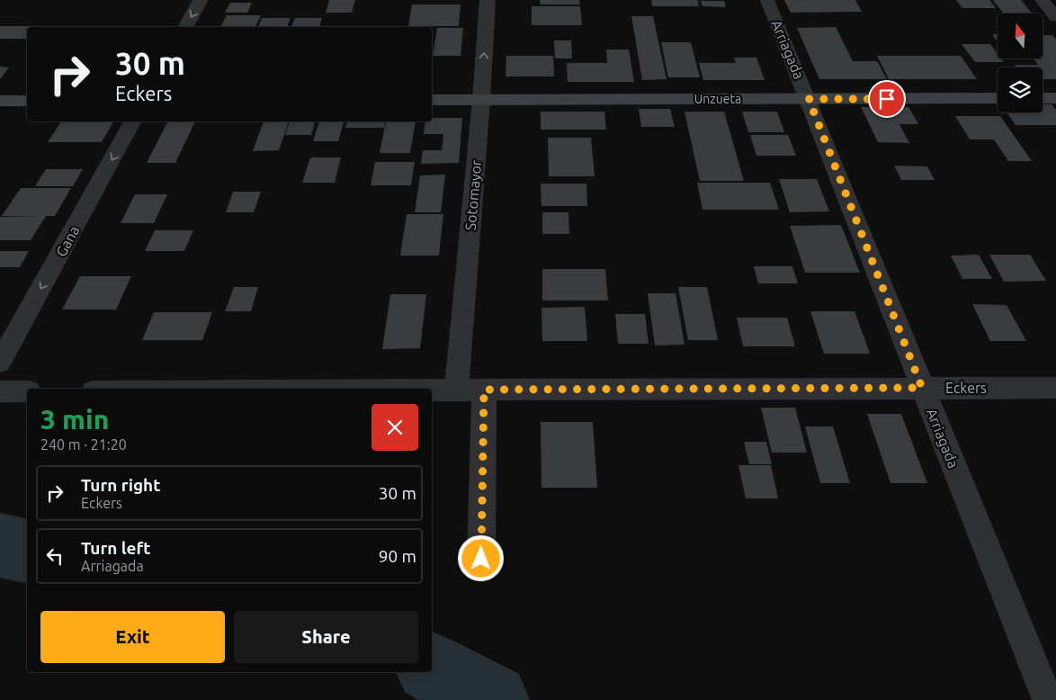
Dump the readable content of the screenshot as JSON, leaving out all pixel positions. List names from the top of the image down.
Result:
{
  "streets": {
    "main road": ["Unzueta"],
    "street": [
      "Arriagada",
      "Sotomayor",
      "Gana",
      "Eckers"
    ]
  },
  "crossings": [
    ["Arriagada", "Unzueta"],
    ["Arriagada", "Eckers"],
    ["Unzueta", "Sotomayor"],
    ["Sotomayor", "Eckers"]
  ],
  "one_way": ["Gana"],
  "north": "top",
  "page": {
    "turn": ["30 m", "Eckers"],
    "heading": ["3 min", "240 m · 21:20"],
    "list": [
      {
        "name": "Turn right",
        "note": "Eckers",
        "value": "30 m"
      },
      {
        "name": "Turn left",
        "note": "Arriagada",
        "value": "90 m"
      }
    ],
    "buttons": ["Exit", "Share"]
  }
}
